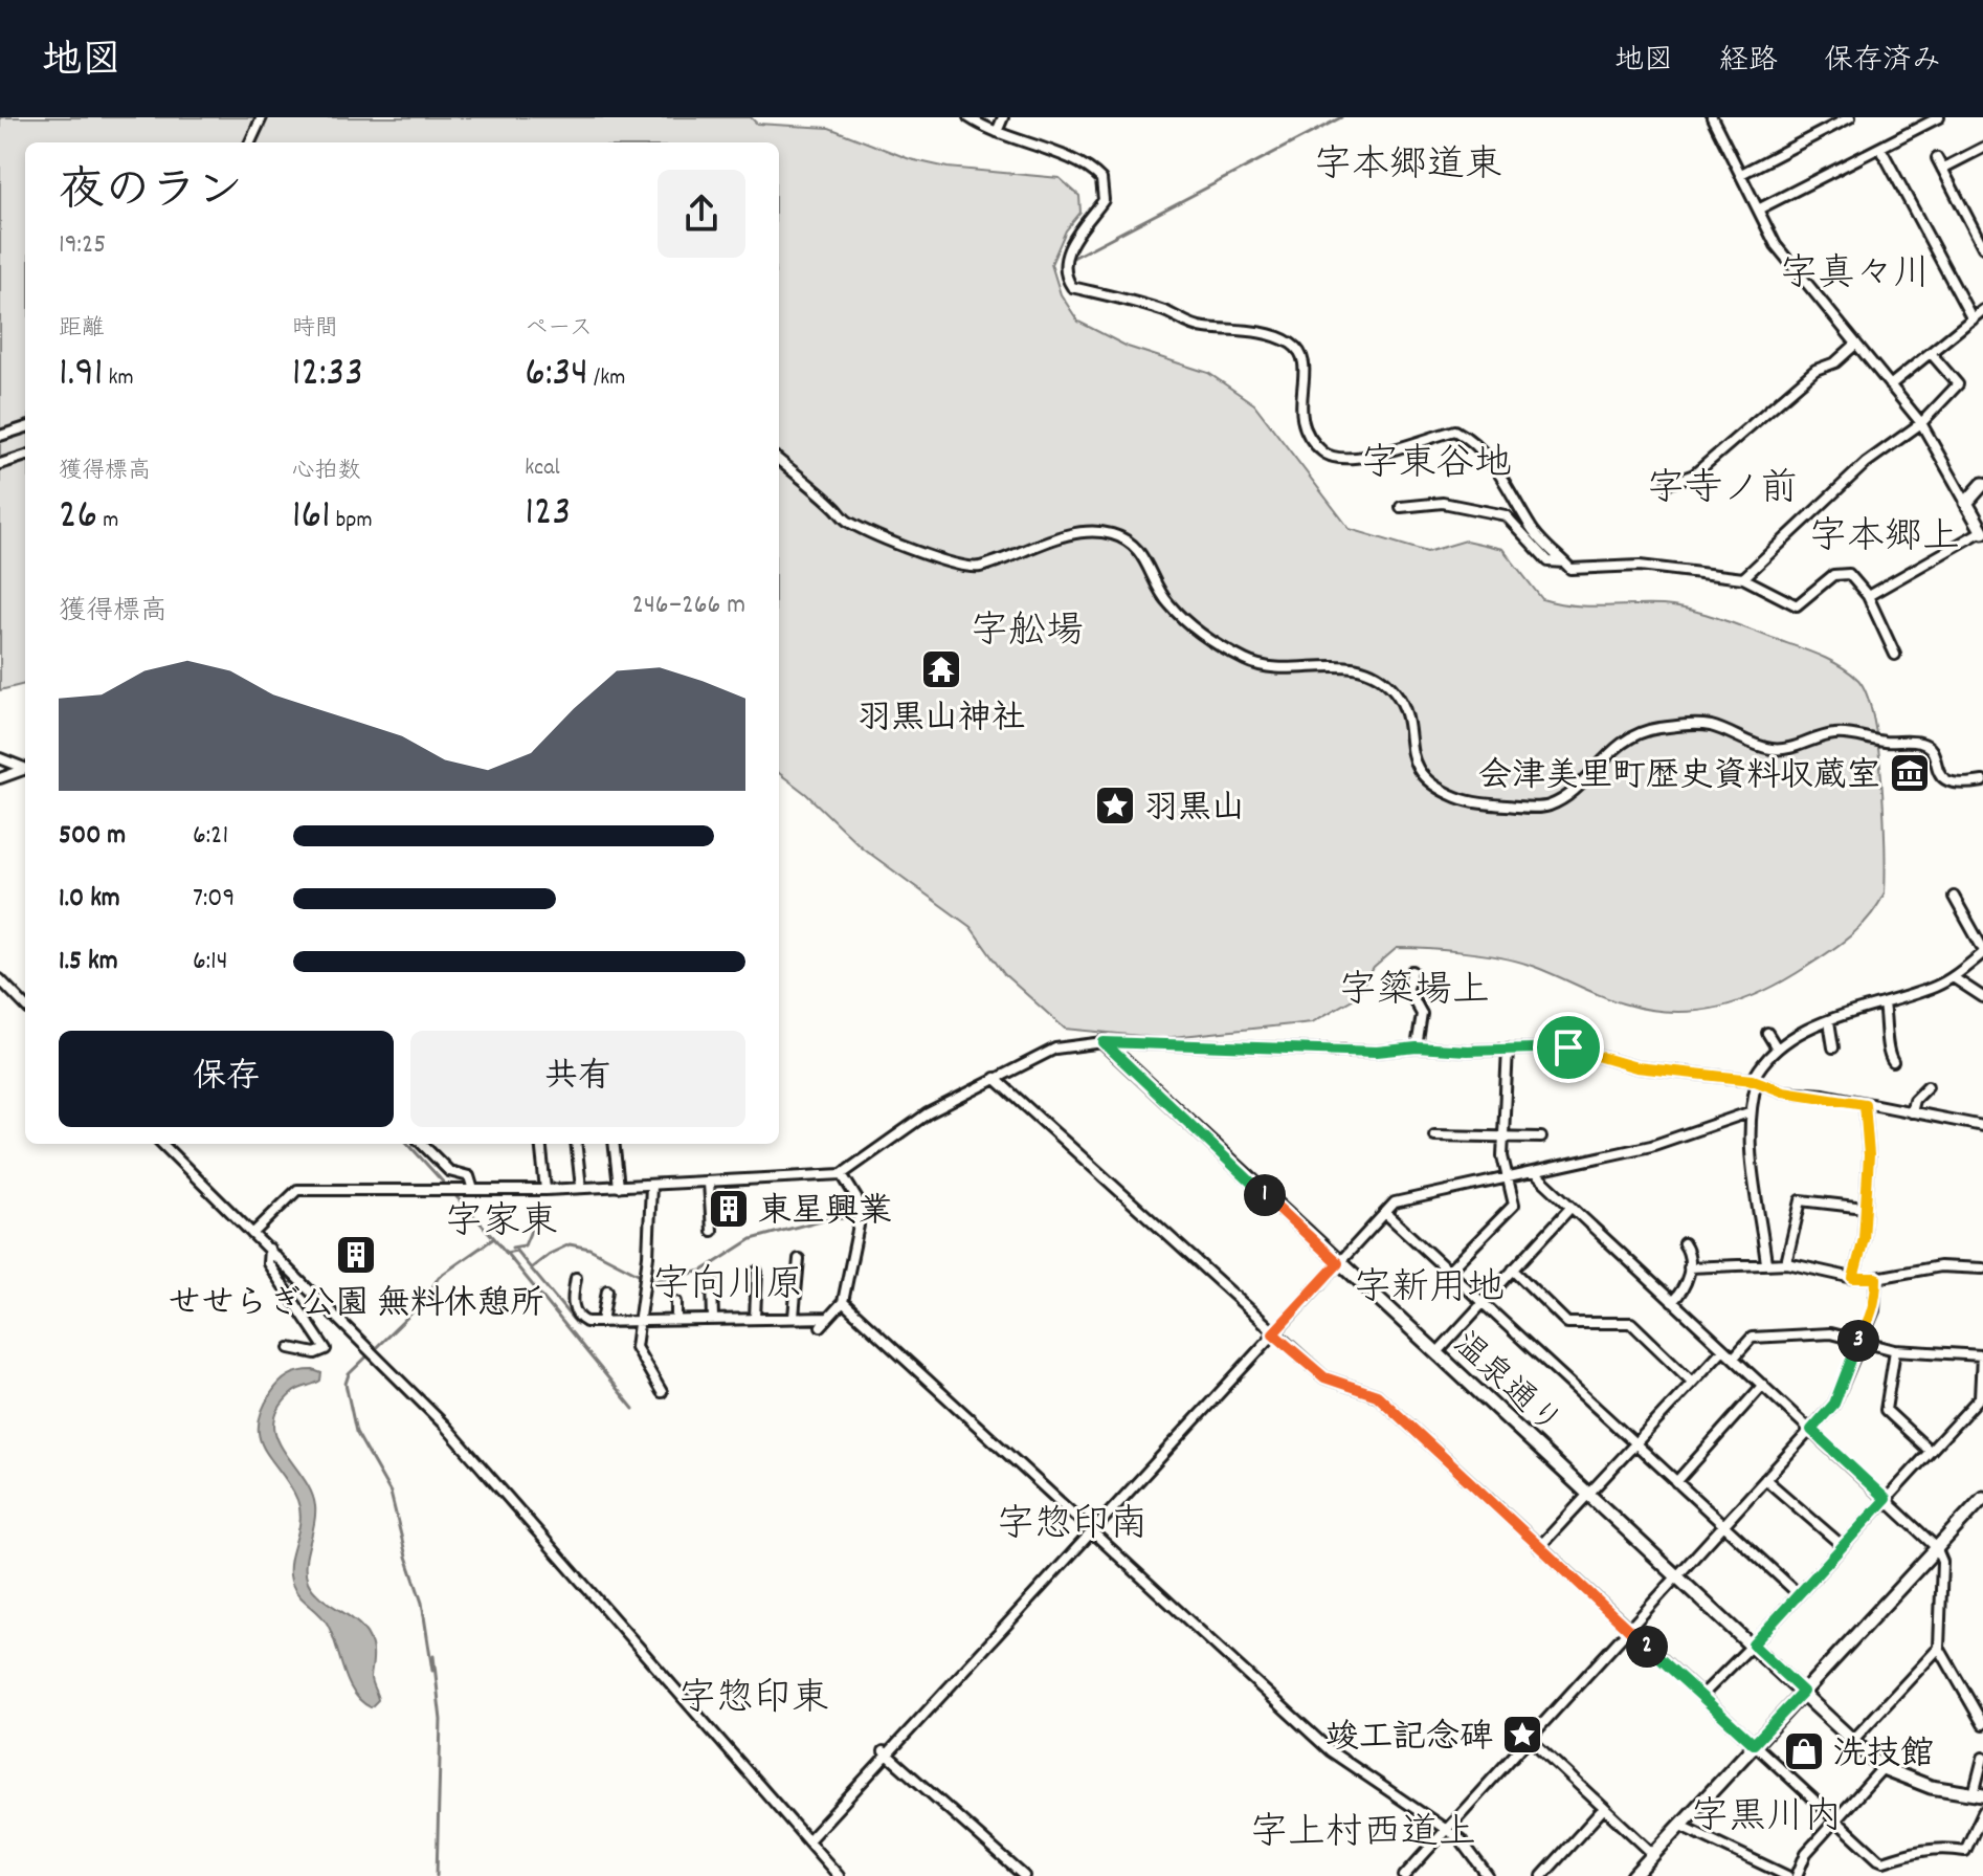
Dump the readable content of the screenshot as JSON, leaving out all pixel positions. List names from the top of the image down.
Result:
{
  "streets": {
    "street": ["温泉通り"]
  },
  "districts": [
    "字本郷道東",
    "字真々川",
    "字東谷地",
    "字寺ノ前",
    "字本郷上",
    "字舩場",
    "字簗場上",
    "字家東",
    "字向川原",
    "字新用地",
    "字惣印南",
    "字惣印東",
    "字黒川内",
    "字上村西道上"
  ],
  "places": {
    "temple": ["羽黒山神社"],
    "museum": ["会津美里町歴史資料収蔵室"],
    "place": ["羽黒山", "竣工記念碑"],
    "building": ["東星興業", "せせらぎ公園 無料休憩所"],
    "shop": ["洗技館"]
  },
  "page": {
    "header": "地図",
    "nav": ["地図", "経路", "保存済み"],
    "heading": ["夜のラン", "19:25"],
    "stats": [
      ["距離", "1.91 km"],
      ["時間", "12:33"],
      ["ペース", "6:34 /km"],
      ["獲得標高", "26 m"],
      ["心拍数", "161 bpm"],
      ["kcal", "123"]
    ],
    "chart": ["獲得標高", "246–266 m"],
    "list": [
      {
        "name": "500 m",
        "note": "6:21"
      },
      {
        "name": "1.0 km",
        "note": "7:09"
      },
      {
        "name": "1.5 km",
        "note": "6:14"
      }
    ],
    "buttons": ["保存", "共有"],
    "pins": ["1", "3", "2"]
  }
}
